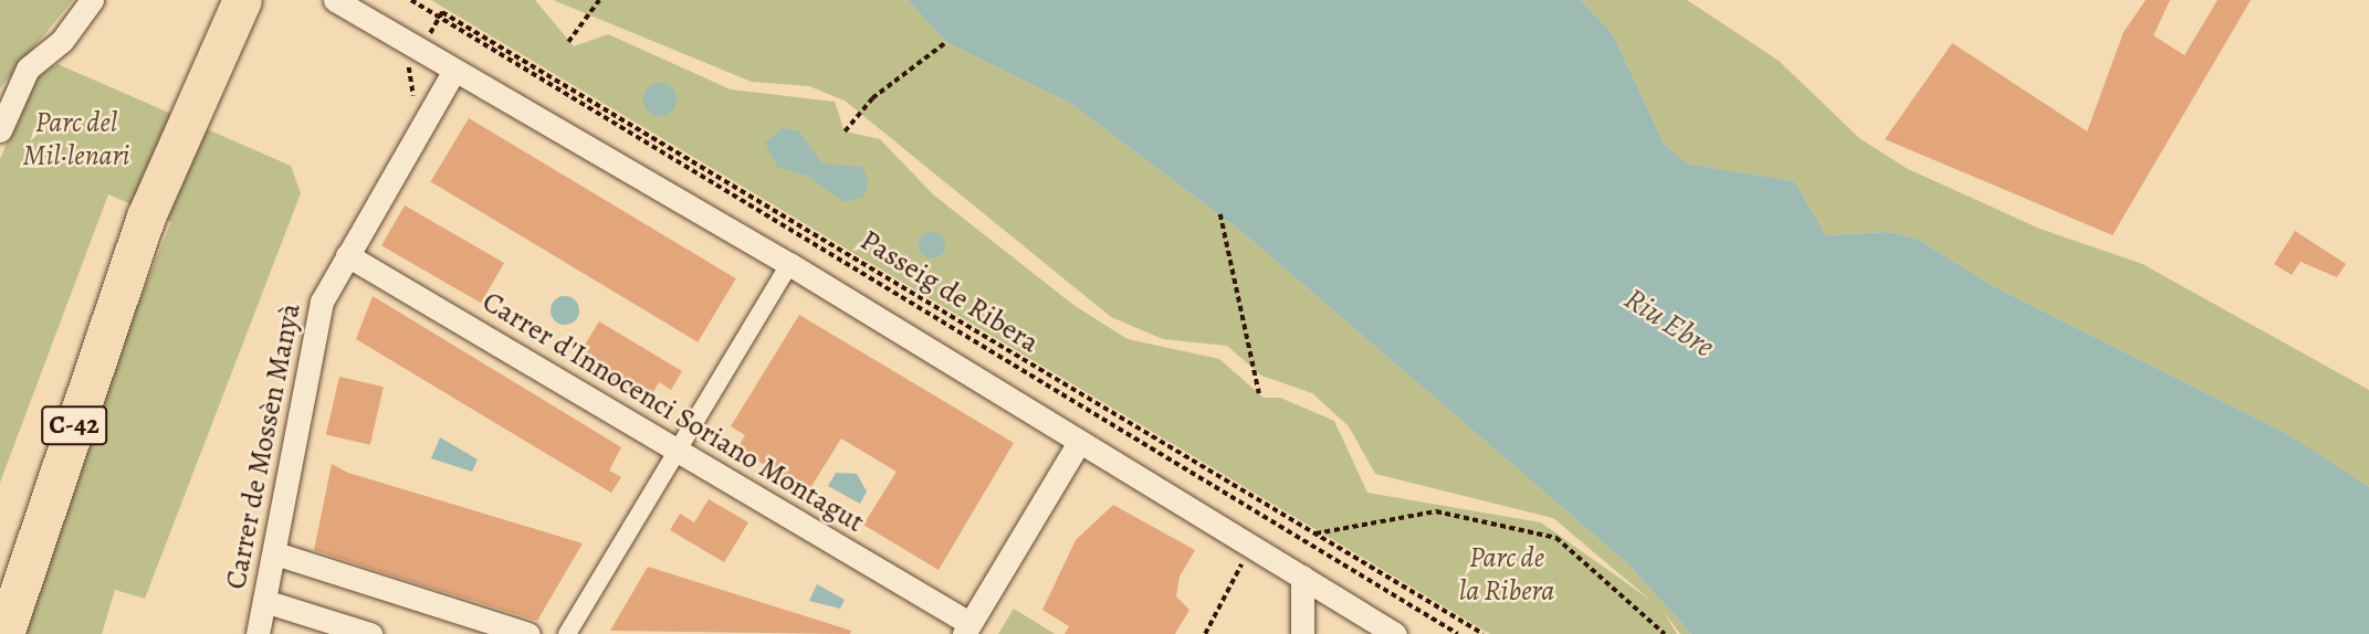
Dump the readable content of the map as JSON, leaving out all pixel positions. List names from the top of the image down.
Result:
{
  "streets": {
    "main road": ["C-42"],
    "street": ["Passeig de Ribera", "Carrer d'Innocenci Soriano Montagut", "Carrer de Mossèn Manyà"]
  },
  "crossings": [
    ["Passeig de Ribera", "Carrer de Mossèn Manyà"],
    ["Carrer d'Innocenci Soriano Montagut", "Carrer de Mossèn Manyà"]
  ],
  "water": ["Riu Ebre"],
  "parks": ["Parc del Mil·lenari", "Parc de la Ribera"]
}
